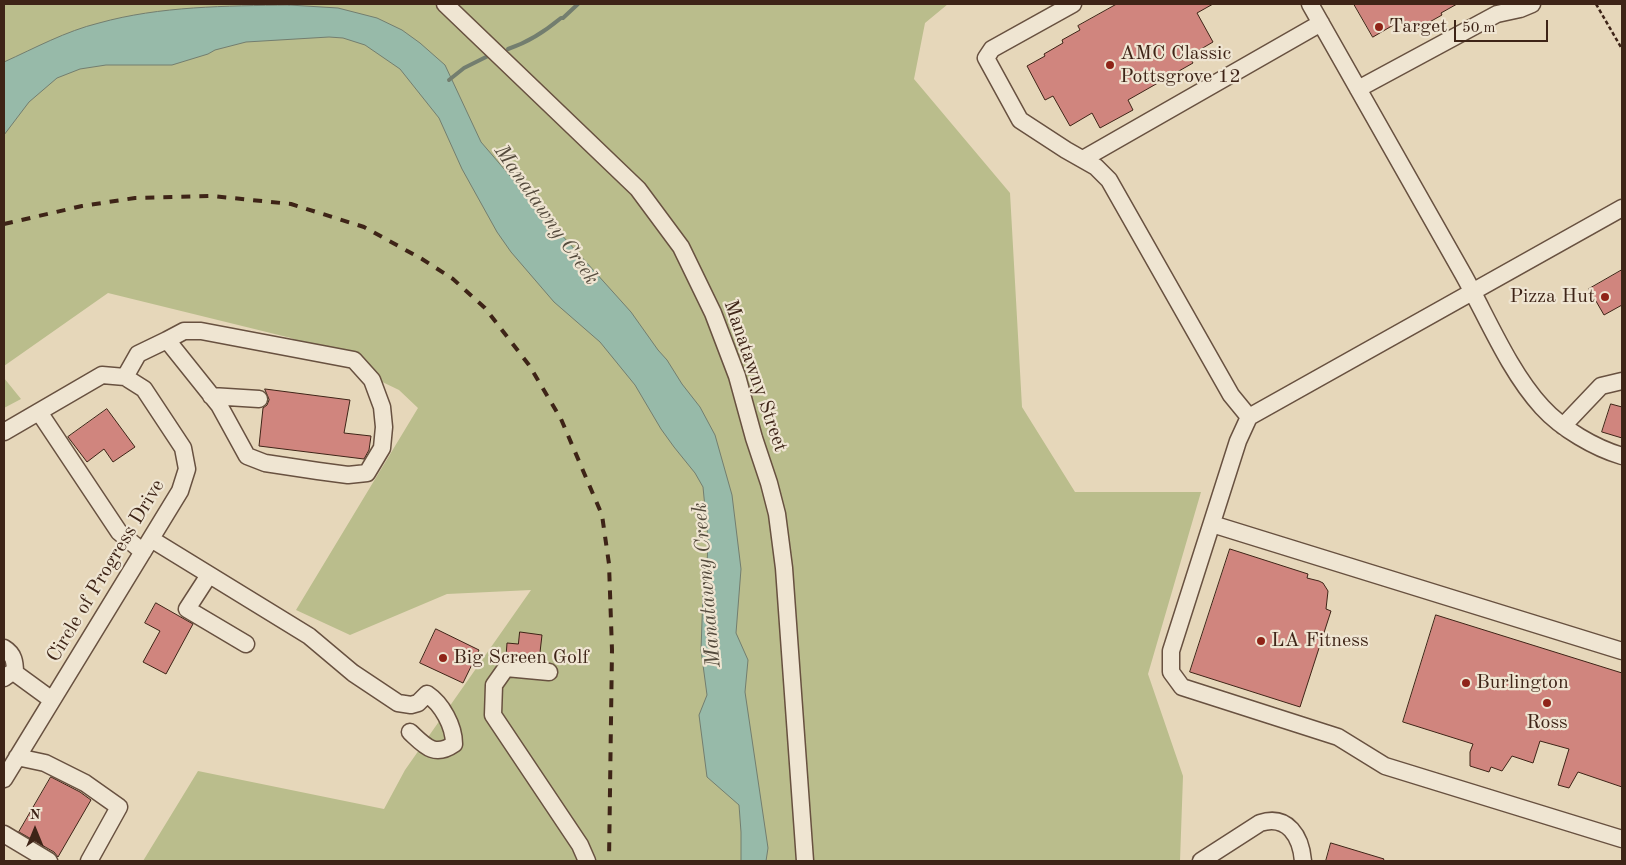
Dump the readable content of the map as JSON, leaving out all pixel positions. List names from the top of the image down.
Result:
{
  "streets": {
    "street": ["Manatawny Street", "Circle of Progress Drive"]
  },
  "water": ["Manatawny Creek"],
  "places": [
    "Target",
    "AMC Classic Pottsgrove 12",
    "Pizza Hut",
    "LA Fitness",
    "Big Screen Golf",
    "Burlington",
    "Ross"
  ],
  "scale_bar": "50 m",
  "north": "top"
}
